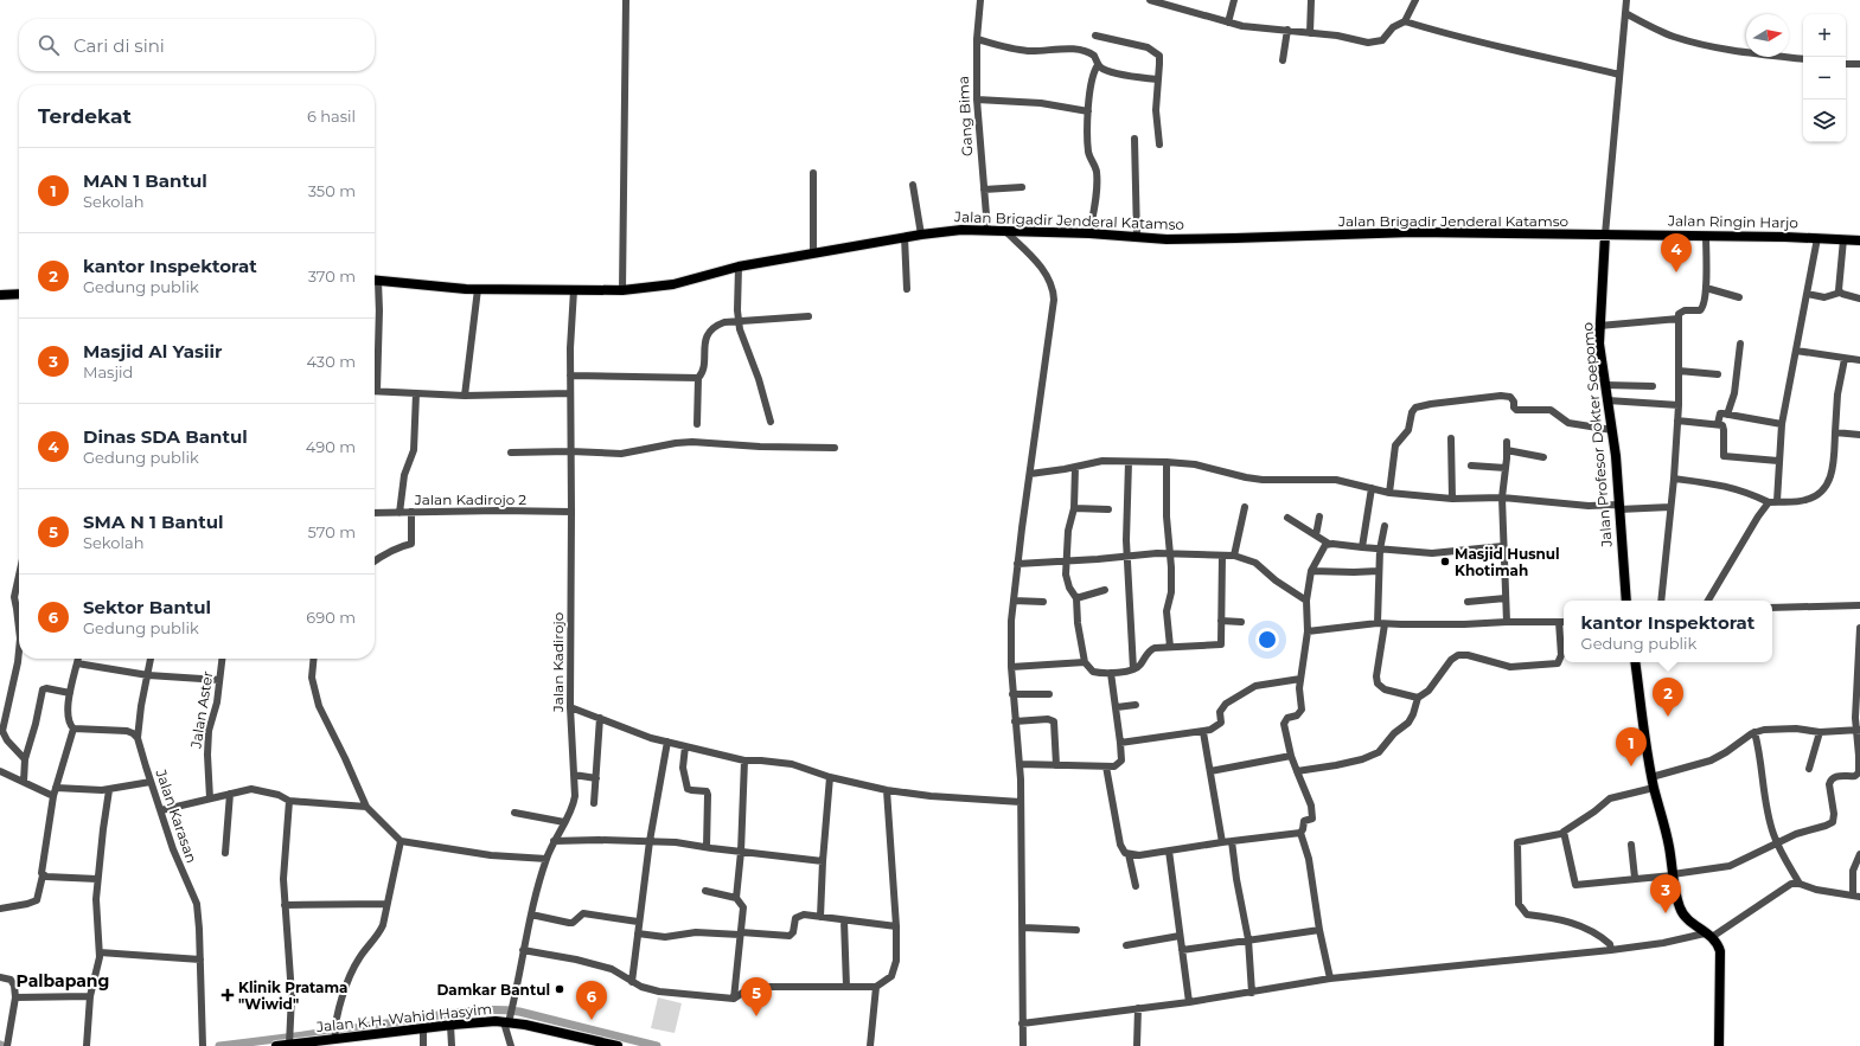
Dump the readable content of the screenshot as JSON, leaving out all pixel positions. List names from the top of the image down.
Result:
{
  "streets": {
    "main road": [
      "Jalan Brigadir Jenderal Katamso",
      "Jalan Ringin Harjo",
      "Jalan Profesor Dokter Soepomo",
      "Jalan K.H. Wahid Hasyim"
    ],
    "street": [
      "Gang Bima",
      "Jalan Kadirojo 2",
      "Jalan Kadirojo",
      "Jalan Aster",
      "Jalan Karasan"
    ]
  },
  "crossings": [
    ["Gang Bima", "Jalan Brigadir Jenderal Katamso"],
    ["Jalan Brigadir Jenderal Katamso", "Jalan Ringin Harjo"],
    ["Jalan Brigadir Jenderal Katamso", "Jalan Profesor Dokter Soepomo"],
    ["Jalan Brigadir Jenderal Katamso", "Jalan Kadirojo"],
    ["Jalan Ringin Harjo", "Jalan Profesor Dokter Soepomo"],
    ["Jalan Kadirojo 2", "Jalan Kadirojo"],
    ["Jalan Kadirojo", "Jalan K.H. Wahid Hasyim"]
  ],
  "districts": ["Palbapang"],
  "places": {
    "other": ["Masjid Husnul Khotimah", "Damkar Bantul"],
    "health": ["Klinik Pratama \"Wiwid\""]
  },
  "north": "right",
  "page": {
    "map_buttons": ["+", "−"],
    "search": "Cari di sini",
    "heading": ["Terdekat", "6 hasil"],
    "list": [
      {
        "mark": "1",
        "name": "MAN 1 Bantul",
        "note": "Sekolah",
        "value": "350 m"
      },
      {
        "mark": "2",
        "name": "kantor Inspektorat",
        "note": "Gedung publik",
        "value": "370 m"
      },
      {
        "mark": "3",
        "name": "Masjid Al Yasiir",
        "note": "Masjid",
        "value": "430 m"
      },
      {
        "mark": "4",
        "name": "Dinas SDA Bantul",
        "note": "Gedung publik",
        "value": "490 m"
      },
      {
        "mark": "5",
        "name": "SMA N 1 Bantul",
        "note": "Sekolah",
        "value": "570 m"
      },
      {
        "mark": "6",
        "name": "Sektor Bantul",
        "note": "Gedung publik",
        "value": "690 m"
      }
    ],
    "pins": [
      "4",
      "2",
      "1",
      "3",
      "5",
      "6"
    ],
    "popup": ["kantor Inspektorat", "Gedung publik"]
  }
}
